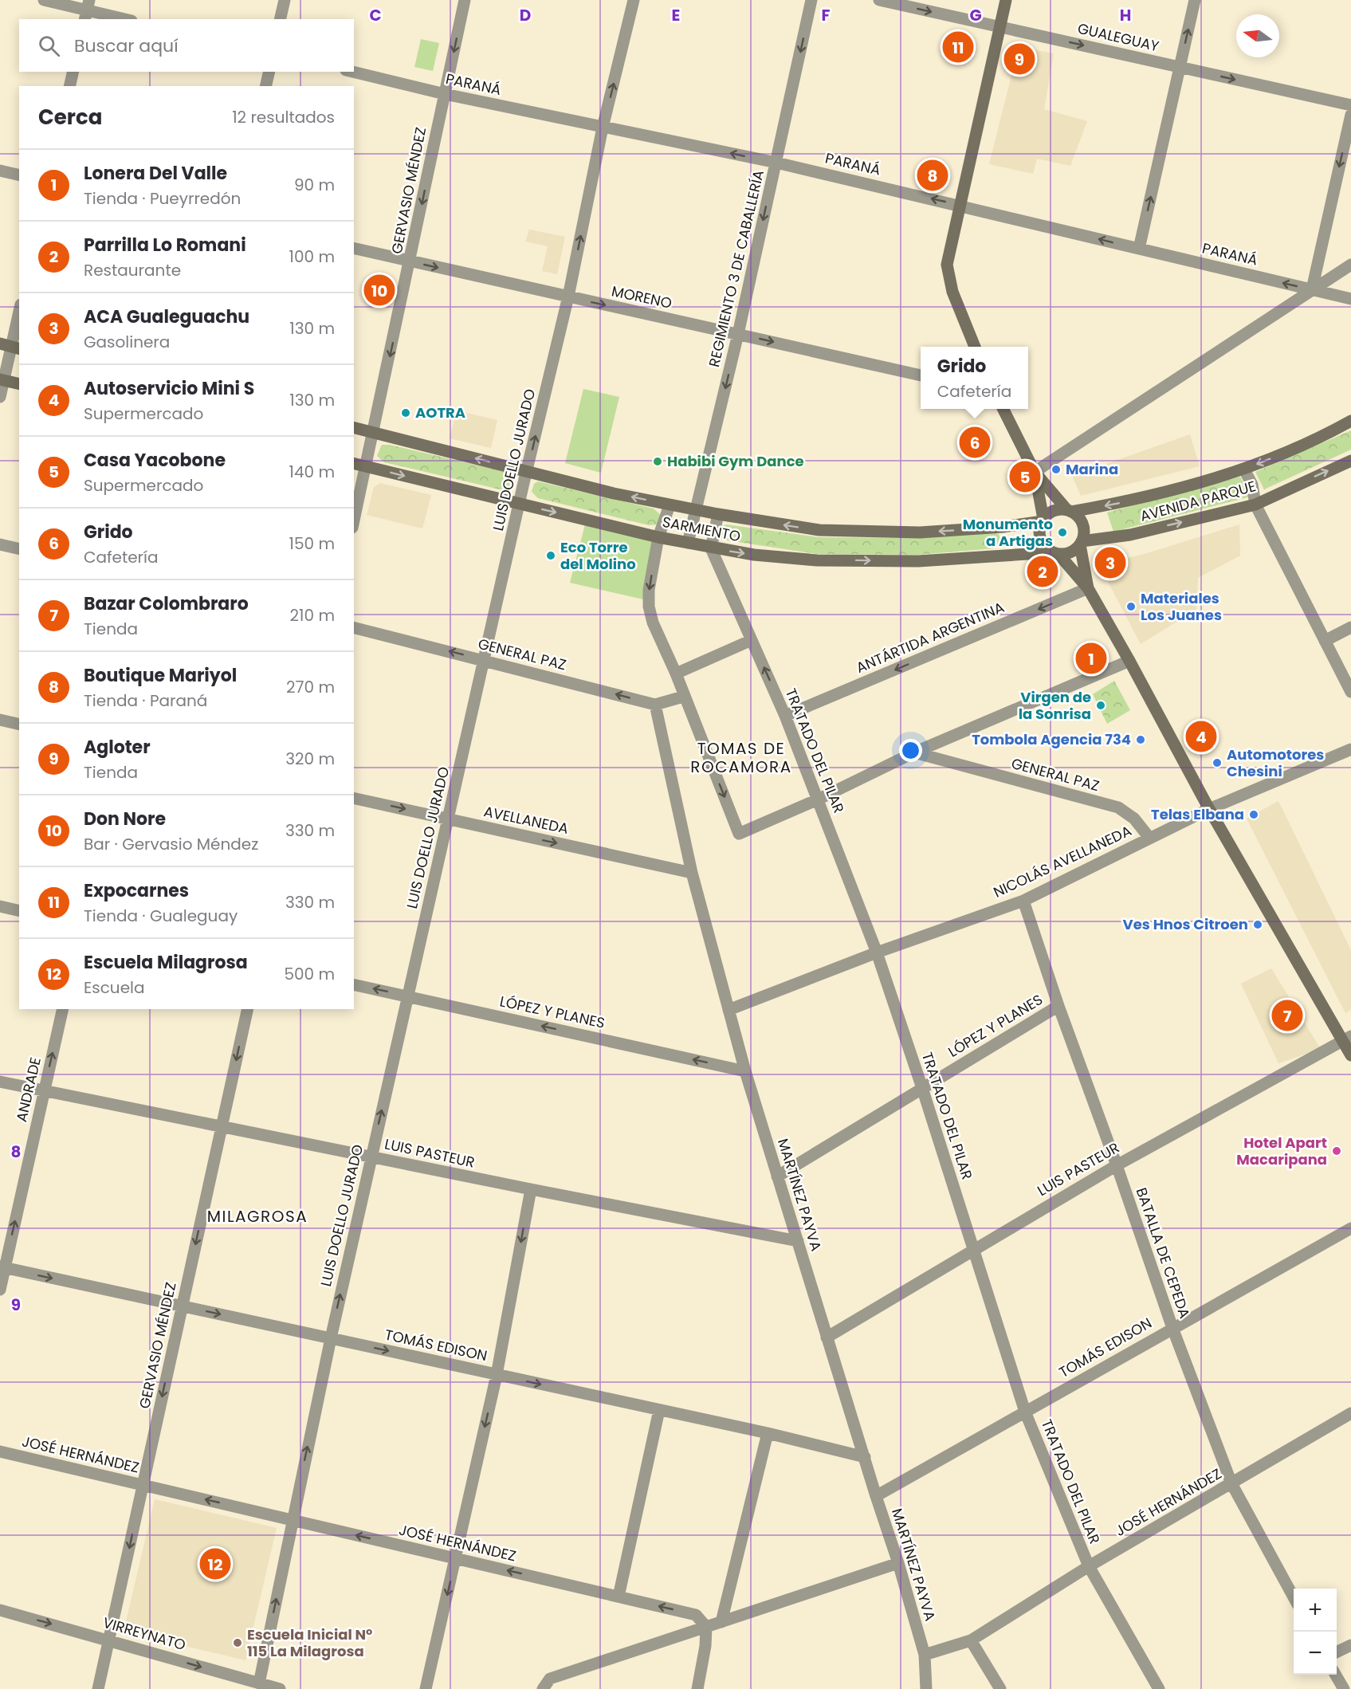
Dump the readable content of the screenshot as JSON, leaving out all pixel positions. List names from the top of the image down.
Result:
{
  "streets": {
    "main road": ["AVENIDA PARQUE", "SARMIENTO"],
    "street": [
      "GUALEGUAY",
      "PARANÁ",
      "GERVASIO MÉNDEZ",
      "REGIMIENTO 3 DE CABALLERÍA",
      "MORENO",
      "LUIS DOELLO JURADO",
      "ANTÁRTIDA ARGENTINA",
      "GENERAL PAZ",
      "TRATADO DEL PILAR",
      "AVELLANEDA",
      "NICOLÁS AVELLANEDA",
      "LÓPEZ Y PLANES",
      "ANDRADE",
      "LUIS PASTEUR",
      "MARTÍNEZ PAYVA",
      "BATALLA DE CEPEDA",
      "TOMÁS EDISON",
      "JOSÉ HERNÁNDEZ",
      "VIRREYNATO"
    ]
  },
  "crossings": [
    ["PARANÁ", "GERVASIO MÉNDEZ"],
    ["PARANÁ", "REGIMIENTO 3 DE CABALLERÍA"],
    ["PARANÁ", "LUIS DOELLO JURADO"],
    ["GERVASIO MÉNDEZ", "MORENO"],
    ["GERVASIO MÉNDEZ", "SARMIENTO"],
    ["GERVASIO MÉNDEZ", "LUIS PASTEUR"],
    ["GERVASIO MÉNDEZ", "TOMÁS EDISON"],
    ["GERVASIO MÉNDEZ", "JOSÉ HERNÁNDEZ"],
    ["GERVASIO MÉNDEZ", "VIRREYNATO"],
    ["REGIMIENTO 3 DE CABALLERÍA", "MORENO"],
    ["REGIMIENTO 3 DE CABALLERÍA", "SARMIENTO"],
    ["MORENO", "LUIS DOELLO JURADO"],
    ["LUIS DOELLO JURADO", "SARMIENTO"],
    ["LUIS DOELLO JURADO", "GENERAL PAZ"],
    ["LUIS DOELLO JURADO", "AVELLANEDA"],
    ["LUIS DOELLO JURADO", "LÓPEZ Y PLANES"],
    ["LUIS DOELLO JURADO", "LUIS PASTEUR"],
    ["LUIS DOELLO JURADO", "TOMÁS EDISON"],
    ["LUIS DOELLO JURADO", "JOSÉ HERNÁNDEZ"],
    ["LUIS DOELLO JURADO", "VIRREYNATO"],
    ["AVENIDA PARQUE", "SARMIENTO"],
    ["SARMIENTO", "TRATADO DEL PILAR"],
    ["ANTÁRTIDA ARGENTINA", "TRATADO DEL PILAR"],
    ["GENERAL PAZ", "NICOLÁS AVELLANEDA"],
    ["GENERAL PAZ", "MARTÍNEZ PAYVA"],
    ["TRATADO DEL PILAR", "NICOLÁS AVELLANEDA"],
    ["TRATADO DEL PILAR", "LÓPEZ Y PLANES"],
    ["TRATADO DEL PILAR", "LUIS PASTEUR"],
    ["TRATADO DEL PILAR", "TOMÁS EDISON"],
    ["TRATADO DEL PILAR", "JOSÉ HERNÁNDEZ"],
    ["AVELLANEDA", "MARTÍNEZ PAYVA"],
    ["NICOLÁS AVELLANEDA", "MARTÍNEZ PAYVA"],
    ["NICOLÁS AVELLANEDA", "BATALLA DE CEPEDA"],
    ["LÓPEZ Y PLANES", "MARTÍNEZ PAYVA"],
    ["LÓPEZ Y PLANES", "BATALLA DE CEPEDA"],
    ["ANDRADE", "LUIS PASTEUR"],
    ["ANDRADE", "TOMÁS EDISON"],
    ["LUIS PASTEUR", "MARTÍNEZ PAYVA"],
    ["LUIS PASTEUR", "BATALLA DE CEPEDA"],
    ["MARTÍNEZ PAYVA", "TOMÁS EDISON"],
    ["MARTÍNEZ PAYVA", "JOSÉ HERNÁNDEZ"],
    ["BATALLA DE CEPEDA", "TOMÁS EDISON"],
    ["BATALLA DE CEPEDA", "JOSÉ HERNÁNDEZ"]
  ],
  "one_way": [
    "GUALEGUAY",
    "PARANÁ",
    "GERVASIO MÉNDEZ",
    "REGIMIENTO 3 DE CABALLERÍA",
    "MORENO",
    "LUIS DOELLO JURADO",
    "GENERAL PAZ",
    "AVELLANEDA",
    "LÓPEZ Y PLANES",
    "ANDRADE",
    "TOMÁS EDISON",
    "JOSÉ HERNÁNDEZ",
    "VIRREYNATO"
  ],
  "districts": ["TOMAS DE ROCAMORA", "MILAGROSA"],
  "places": [
    "AOTRA",
    "Habibi Gym Dance",
    "Marina",
    "Monumento a Artigas",
    "Eco Torre del Molino",
    "Materiales Los Juanes",
    "Virgen de la Sonrisa",
    "Tombola Agencia 734",
    "Automotores Chesini",
    "Telas Elbana",
    "Ves Hnos Citroen",
    "Hotel Apart Macaripana",
    "Escuela Inicial Nº 115 La Milagrosa"
  ],
  "north": "left",
  "page": {
    "search": "Buscar aquí",
    "pins": [
      "11",
      "9",
      "8",
      "10",
      "6",
      "5",
      "3",
      "2",
      "1",
      "4",
      "7",
      "12"
    ],
    "heading": ["Cerca", "12 resultados"],
    "list": [
      {
        "mark": "1",
        "name": "Lonera Del Valle",
        "note": "Tienda · Pueyrredón",
        "value": "90 m"
      },
      {
        "mark": "2",
        "name": "Parrilla Lo Romani",
        "note": "Restaurante",
        "value": "100 m"
      },
      {
        "mark": "3",
        "name": "ACA Gualeguachu",
        "note": "Gasolinera",
        "value": "130 m"
      },
      {
        "mark": "4",
        "name": "Autoservicio Mini S",
        "note": "Supermercado",
        "value": "130 m"
      },
      {
        "mark": "5",
        "name": "Casa Yacobone",
        "note": "Supermercado",
        "value": "140 m"
      },
      {
        "mark": "6",
        "name": "Grido",
        "note": "Cafetería",
        "value": "150 m"
      },
      {
        "mark": "7",
        "name": "Bazar Colombraro",
        "note": "Tienda",
        "value": "210 m"
      },
      {
        "mark": "8",
        "name": "Boutique Mariyol",
        "note": "Tienda · Paraná",
        "value": "270 m"
      },
      {
        "mark": "9",
        "name": "Agloter",
        "note": "Tienda",
        "value": "320 m"
      },
      {
        "mark": "10",
        "name": "Don Nore",
        "note": "Bar · Gervasio Méndez",
        "value": "330 m"
      },
      {
        "mark": "11",
        "name": "Expocarnes",
        "note": "Tienda · Gualeguay",
        "value": "330 m"
      },
      {
        "mark": "12",
        "name": "Escuela Milagrosa",
        "note": "Escuela",
        "value": "500 m"
      }
    ],
    "popup": ["Grido", "Cafetería"],
    "map_buttons": ["+", "−"]
  },
  "grid": {
    "columns": [
      "C",
      "D",
      "E",
      "F",
      "G",
      "H"
    ],
    "rows": ["8", "9"]
  }
}
